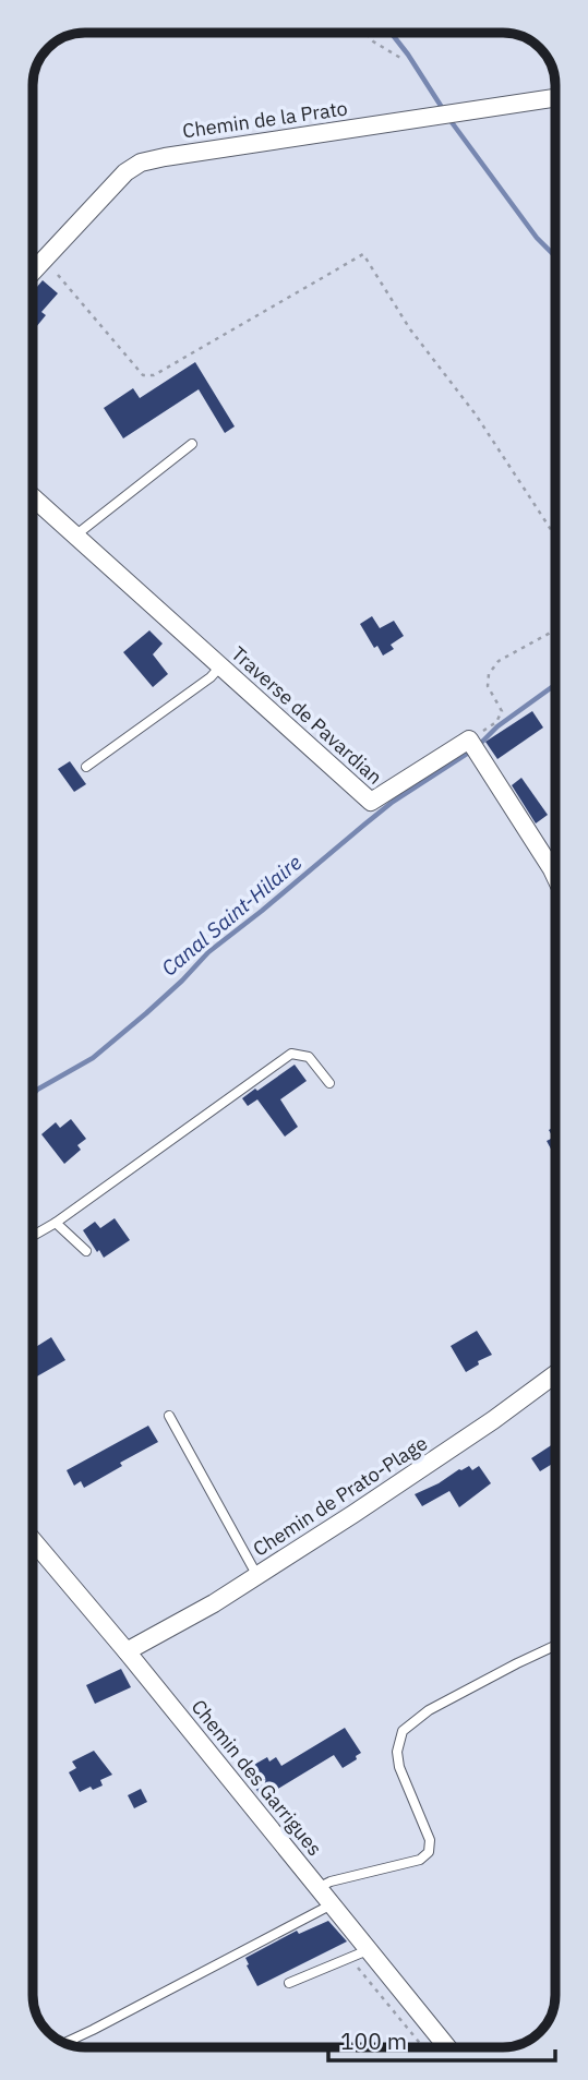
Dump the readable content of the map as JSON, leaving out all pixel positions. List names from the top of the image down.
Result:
{
  "streets": {
    "street": [
      "Chemin de la Prato",
      "Traverse de Pavardian",
      "Chemin de Prato-Plage",
      "Chemin des Garrigues"
    ]
  },
  "crossings": [
    ["Chemin de Prato-Plage", "Chemin des Garrigues"]
  ],
  "water": ["Canal Saint-Hilaire"],
  "scale_bar": "100 m"
}
